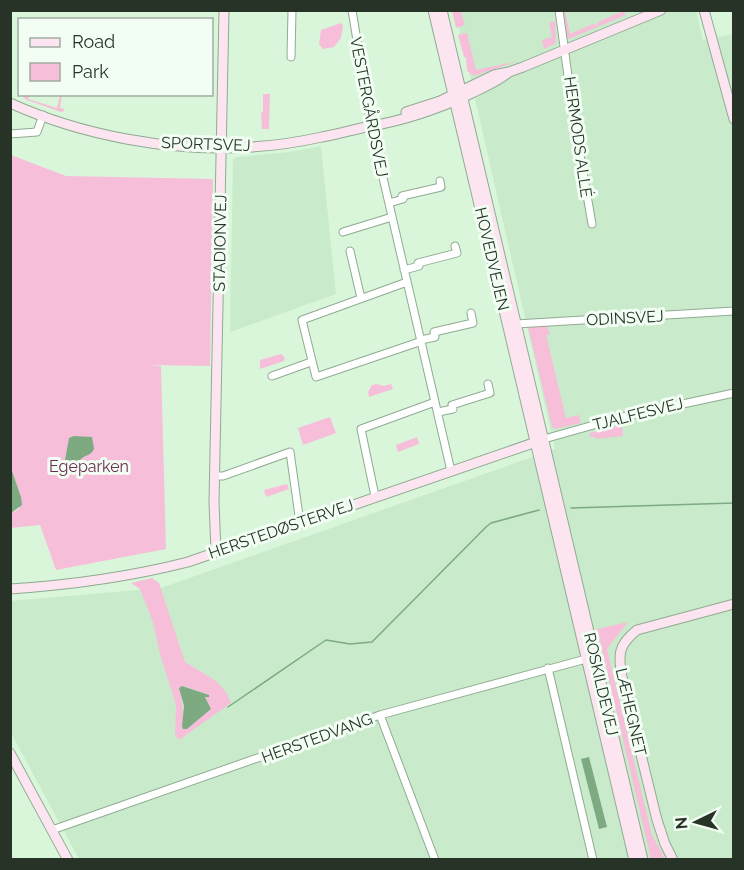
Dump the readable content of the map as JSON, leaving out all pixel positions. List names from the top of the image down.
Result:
{
  "streets": {
    "street": [
      "VESTERGÅRDSVEJ",
      "HERMODS ALLÉ",
      "SPORTSVEJ",
      "STADIONVEJ",
      "HOVEDVEJEN",
      "ODINSVEJ",
      "TJALFESVEJ",
      "HERSTEDØSTERVEJ",
      "ROSKILDEVEJ",
      "LÆHEGNET",
      "HERSTEDVANG"
    ]
  },
  "crossings": [
    ["VESTERGÅRDSVEJ", "SPORTSVEJ"],
    ["VESTERGÅRDSVEJ", "HERSTEDØSTERVEJ"],
    ["HERMODS ALLÉ", "SPORTSVEJ"],
    ["SPORTSVEJ", "STADIONVEJ"],
    ["SPORTSVEJ", "HOVEDVEJEN"],
    ["STADIONVEJ", "HERSTEDØSTERVEJ"],
    ["HOVEDVEJEN", "ODINSVEJ"],
    ["HOVEDVEJEN", "TJALFESVEJ"],
    ["HOVEDVEJEN", "HERSTEDØSTERVEJ"],
    ["HOVEDVEJEN", "ROSKILDEVEJ"],
    ["TJALFESVEJ", "HERSTEDØSTERVEJ"],
    ["ROSKILDEVEJ", "HERSTEDVANG"]
  ],
  "parks": ["Egeparken"],
  "legend": ["Road", "Park"],
  "north": "left"
}
